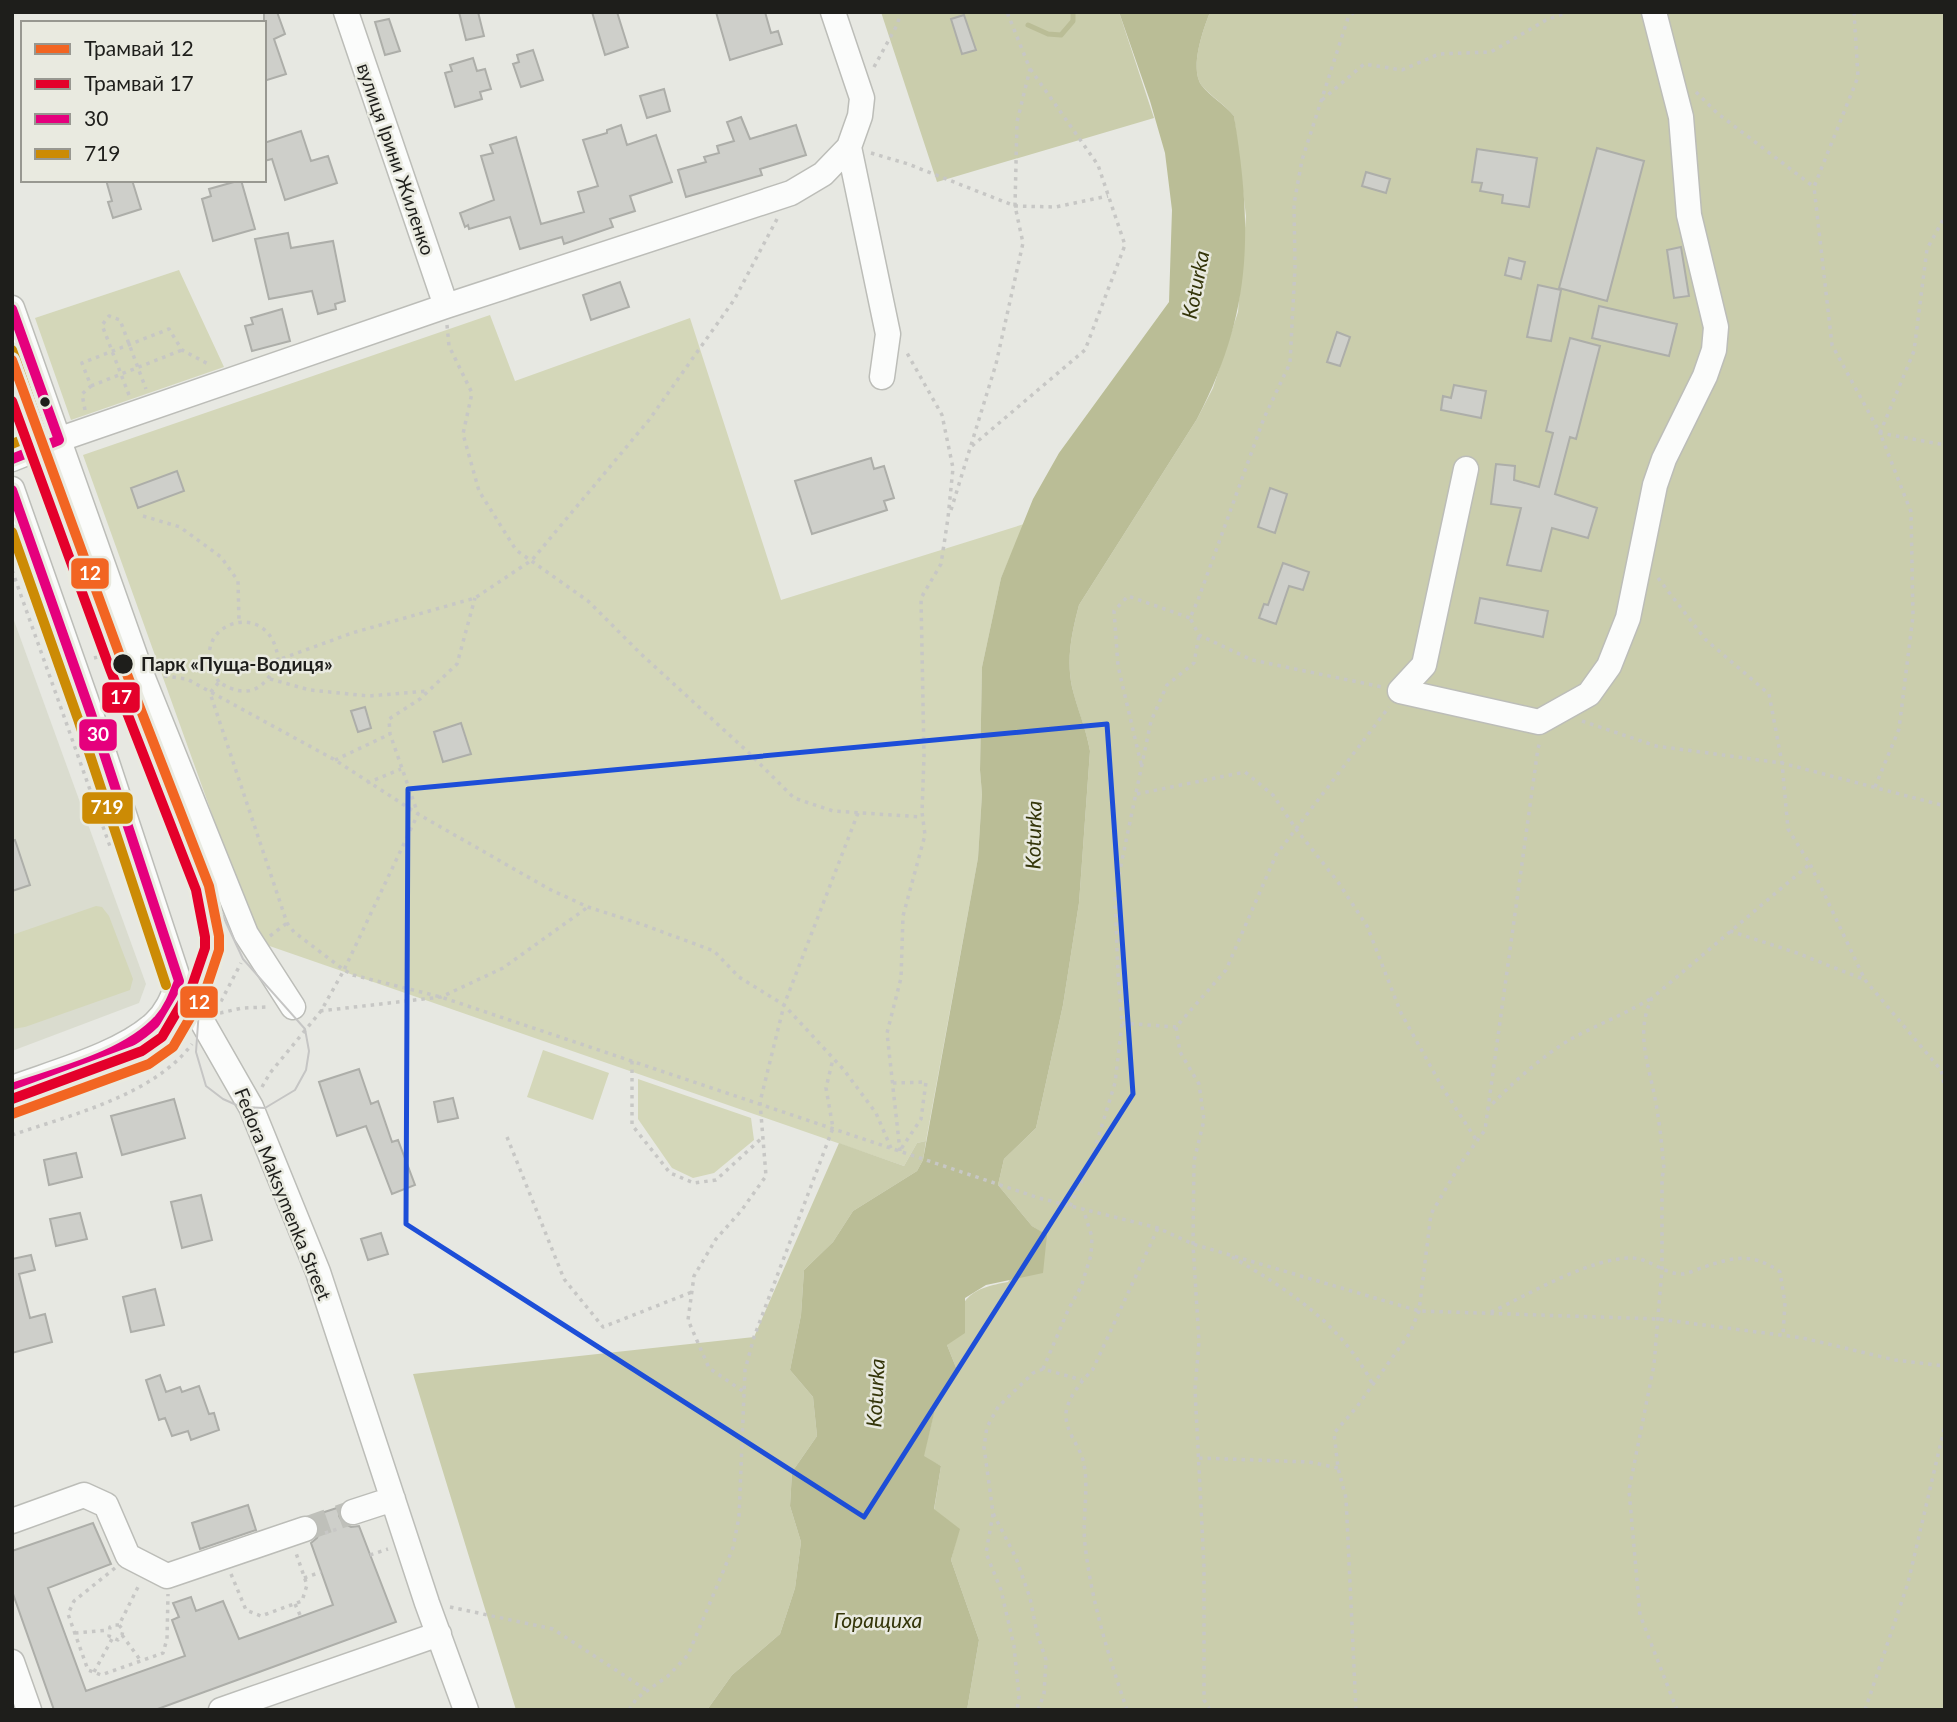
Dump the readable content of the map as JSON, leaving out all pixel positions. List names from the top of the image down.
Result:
{
  "streets": {
    "street": ["вулиця Ірини Жиленко", "Fedora Maksymenka Street"]
  },
  "water": ["Koturka", "Горащиха"],
  "places": ["Парк «Пуща-Водиця»"],
  "lines": [
    "transit line 30",
    "transit line 719",
    "tram line 12",
    "tram line 17"
  ],
  "legend": [
    "Трамвай 12",
    "Трамвай 17",
    "30",
    "719"
  ]
}
